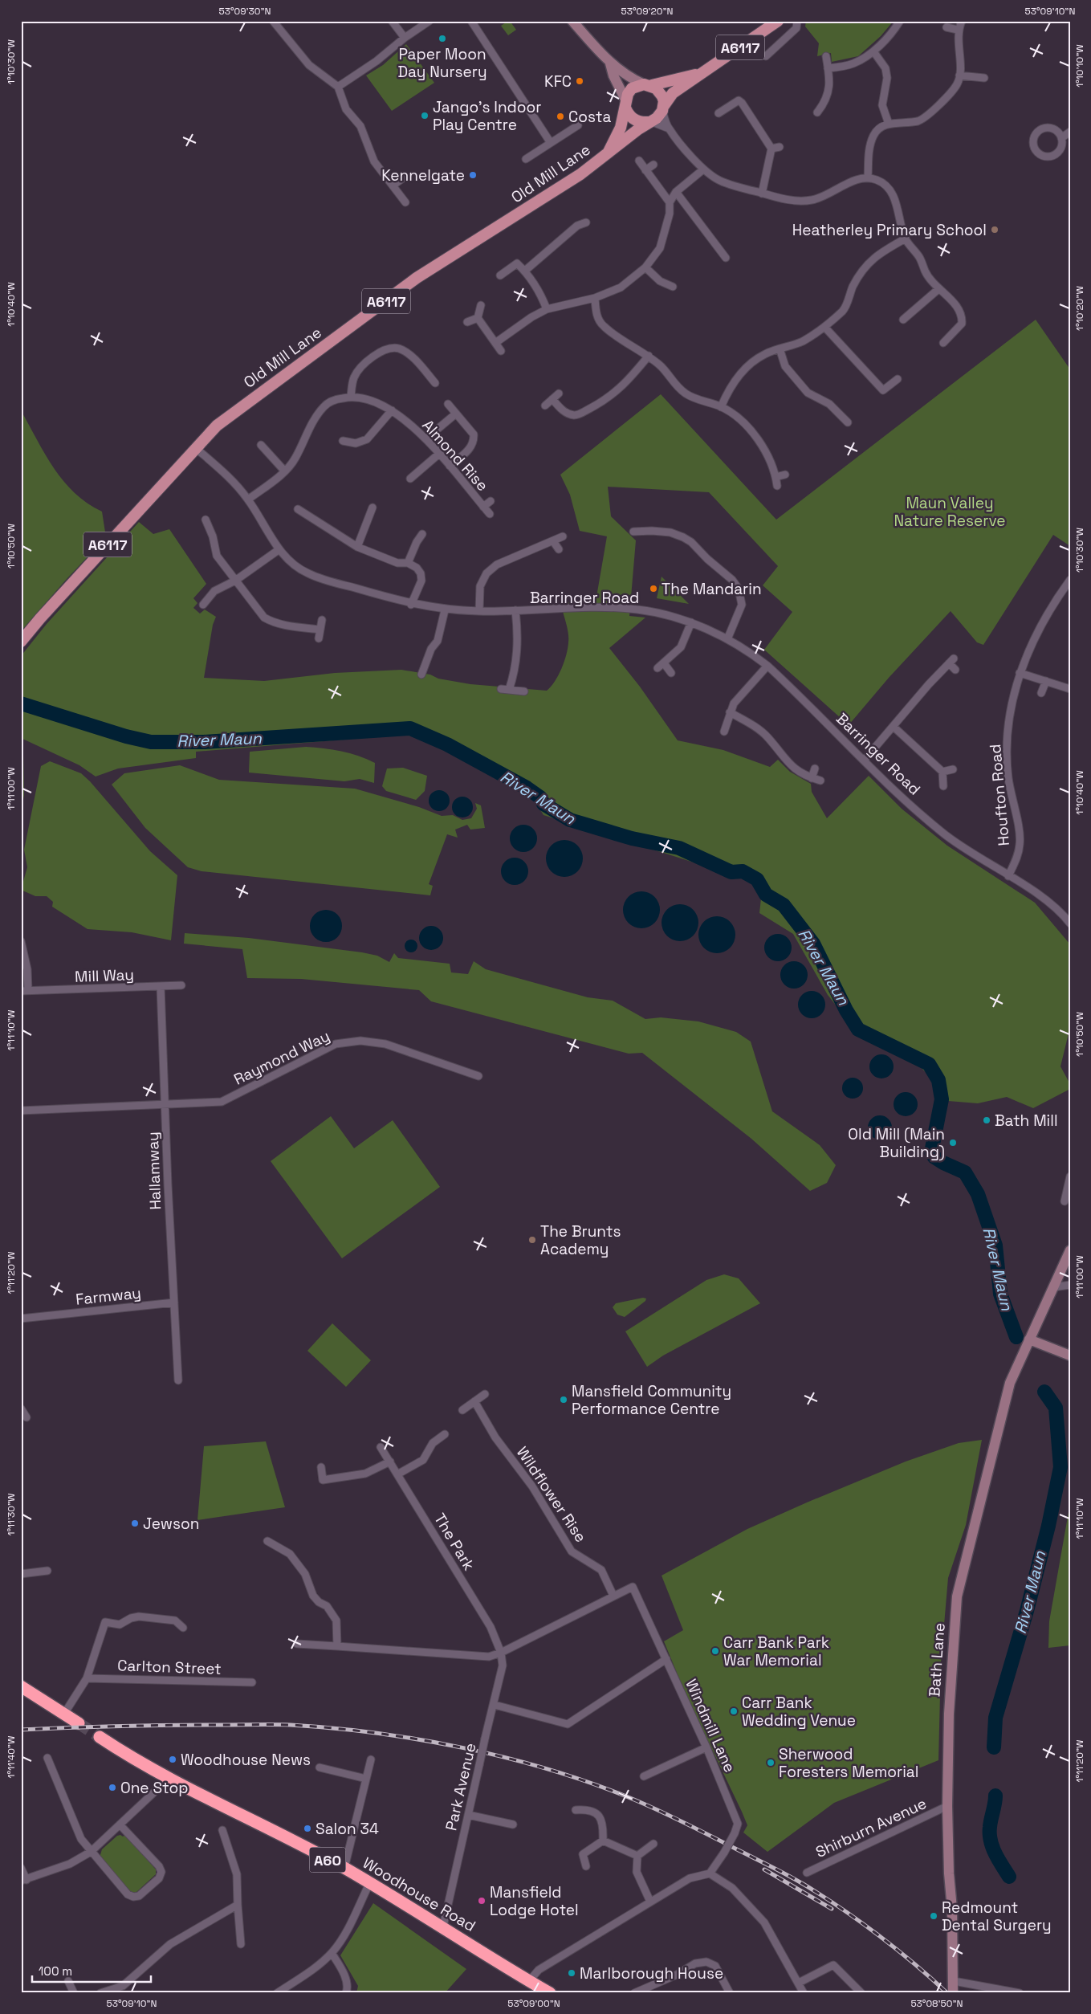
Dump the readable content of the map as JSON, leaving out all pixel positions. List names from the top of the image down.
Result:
{
  "streets": {
    "highway": ["A60", "Woodhouse Road"],
    "main road": ["A6117", "Old Mill Lane", "Bath Lane"],
    "street": [
      "Almond Rise",
      "Barringer Road",
      "Houfton Road",
      "Mill Way",
      "Raymond Way",
      "Hallamway",
      "Farmway",
      "Wildflower Rise",
      "The Park",
      "Carlton Street",
      "Windmill Lane",
      "Park Avenue",
      "Shirburn Avenue"
    ]
  },
  "crossings": [
    ["Old Mill Lane", "Barringer Road"],
    ["Almond Rise", "Barringer Road"],
    ["Barringer Road", "Houfton Road"],
    ["Raymond Way", "Hallamway"],
    ["Hallamway", "Farmway"],
    ["Wildflower Rise", "Windmill Lane"],
    ["The Park", "Park Avenue"],
    ["Bath Lane", "Shirburn Avenue"],
    ["Park Avenue", "Woodhouse Road"]
  ],
  "water": ["River Maun"],
  "parks": ["Maun Valley Nature Reserve"],
  "places": [
    "Paper Moon Day Nursery",
    "KFC",
    "Jango's Indoor Play Centre",
    "Costa",
    "Kennelgate",
    "Heatherley Primary School",
    "The Mandarin",
    "Bath Mill",
    "Old Mill (Main Building)",
    "The Brunts Academy",
    "Mansfield Community Performance Centre",
    "Jewson",
    "Carr Bank Park War Memorial",
    "Carr Bank Wedding Venue",
    "Woodhouse News",
    "Sherwood Foresters Memorial",
    "One Stop",
    "Salon 34",
    "Mansfield Lodge Hotel",
    "Redmount Dental Surgery",
    "Marlborough House"
  ],
  "scale_bar": "100 m",
  "coordinates": [
    "53°09'30\"N",
    "53°09'20\"N",
    "53°09'10\"N",
    "1°10'30\"W",
    "1°10'10\"W",
    "1°10'40\"W",
    "1°10'20\"W",
    "1°10'50\"W",
    "1°11'00\"W",
    "1°11'10\"W",
    "1°11'20\"W",
    "1°11'30\"W",
    "1°11'40\"W",
    "53°09'00\"N",
    "53°08'50\"N"
  ]
}
